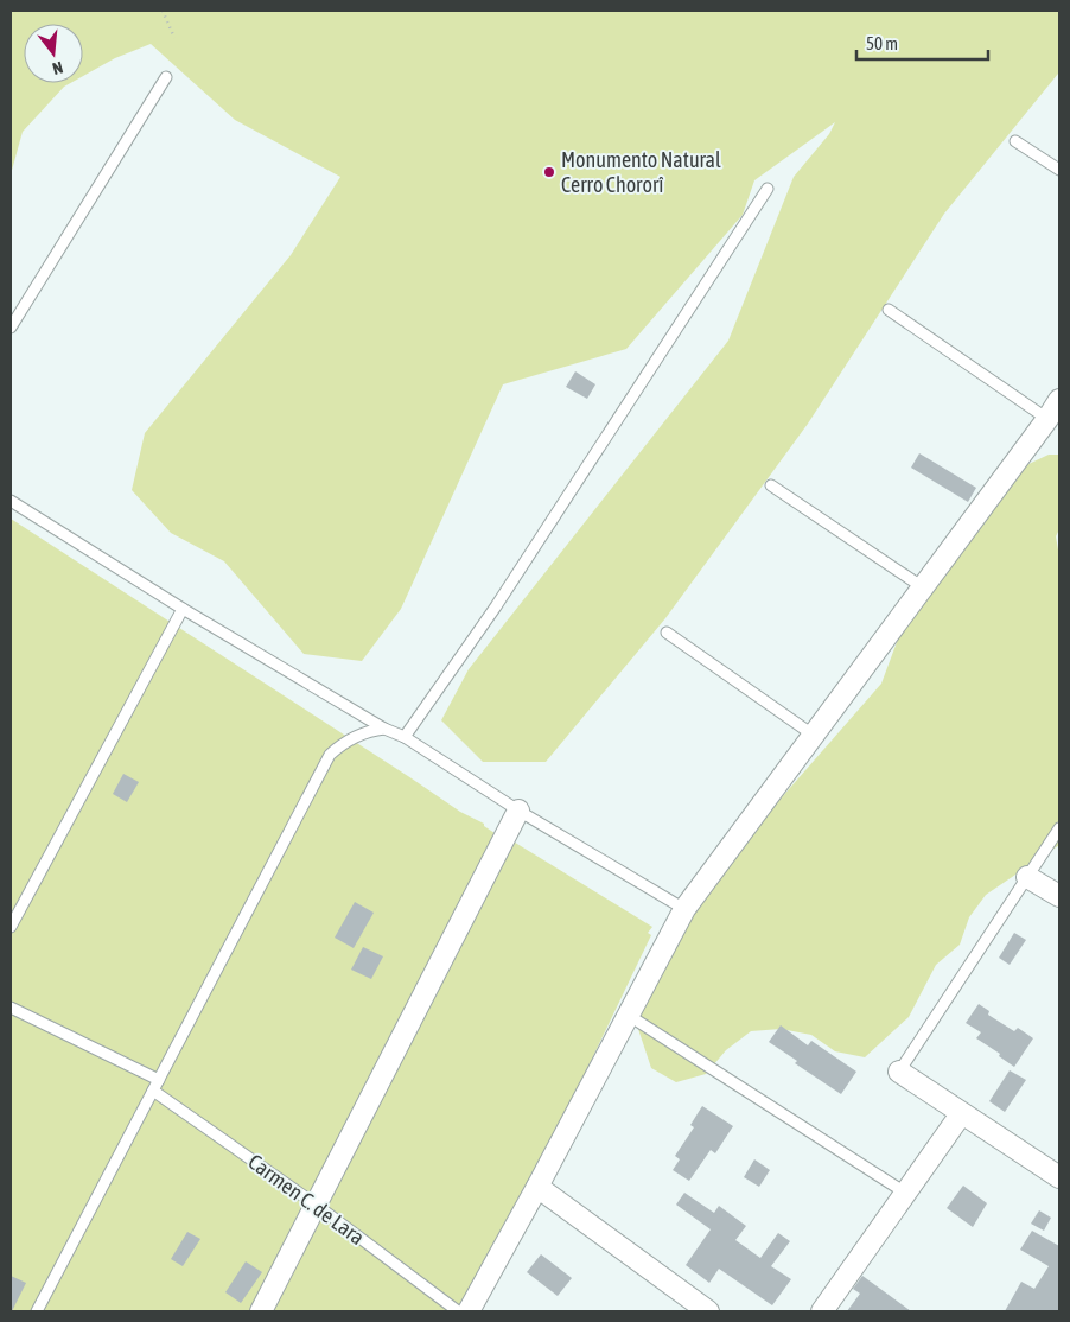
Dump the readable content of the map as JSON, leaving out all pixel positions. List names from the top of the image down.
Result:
{
  "streets": {
    "lane": ["Carmen C. de Lara"]
  },
  "places": ["Monumento Natural Cerro Chororî"],
  "scale_bar": "50 m",
  "north": "bottom"
}
